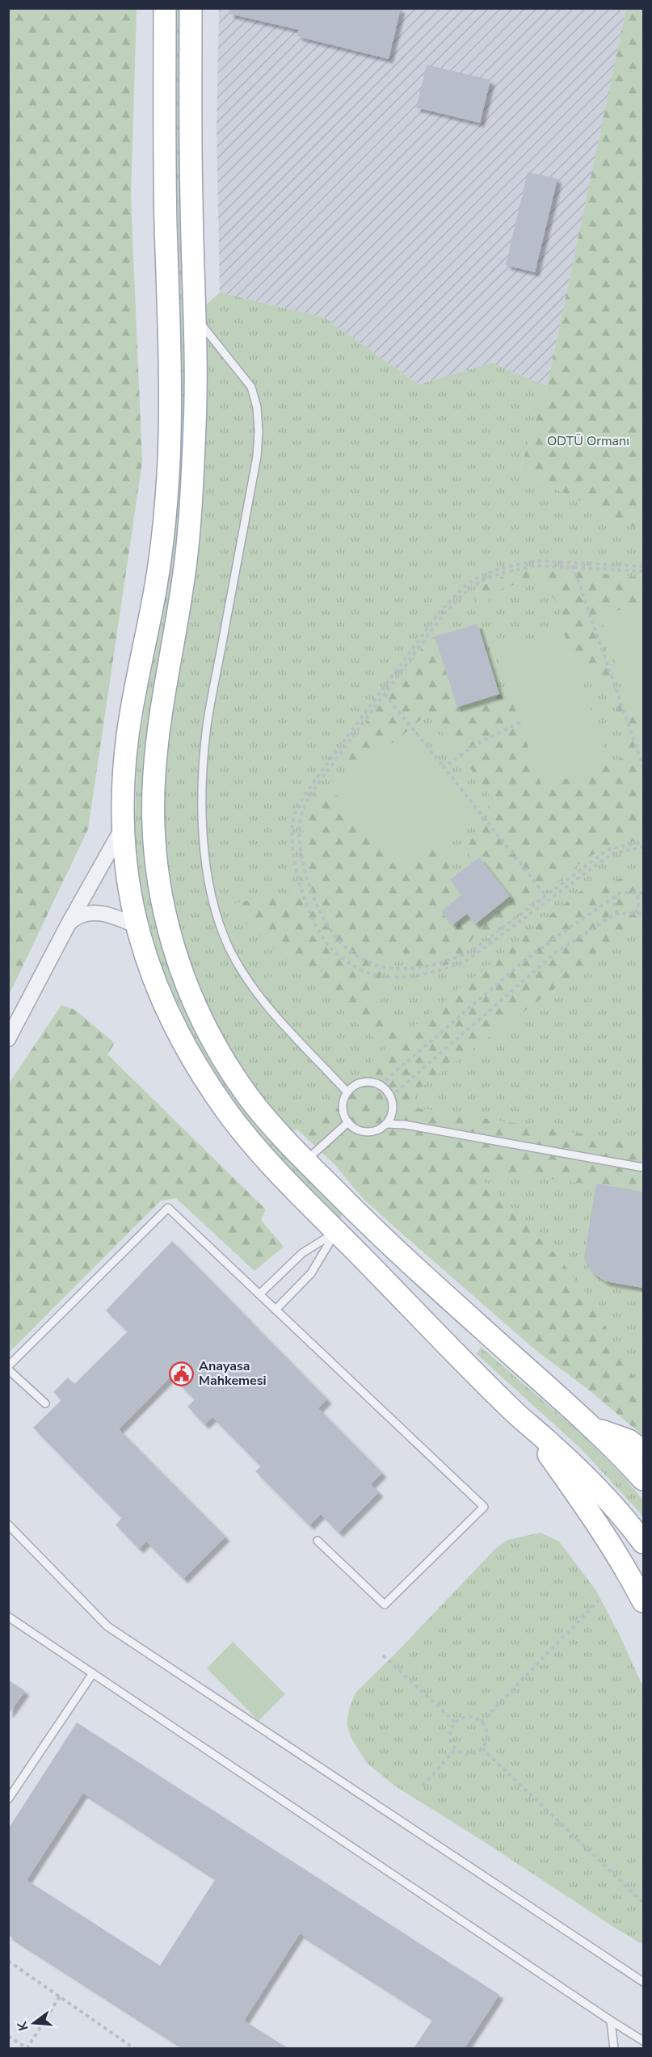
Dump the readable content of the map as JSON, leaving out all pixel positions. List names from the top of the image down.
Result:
{
  "parks": ["ODTÜ Ormanı"],
  "places": {
    "public building": ["Anayasa Mahkemesi"]
  },
  "north": "left"
}
